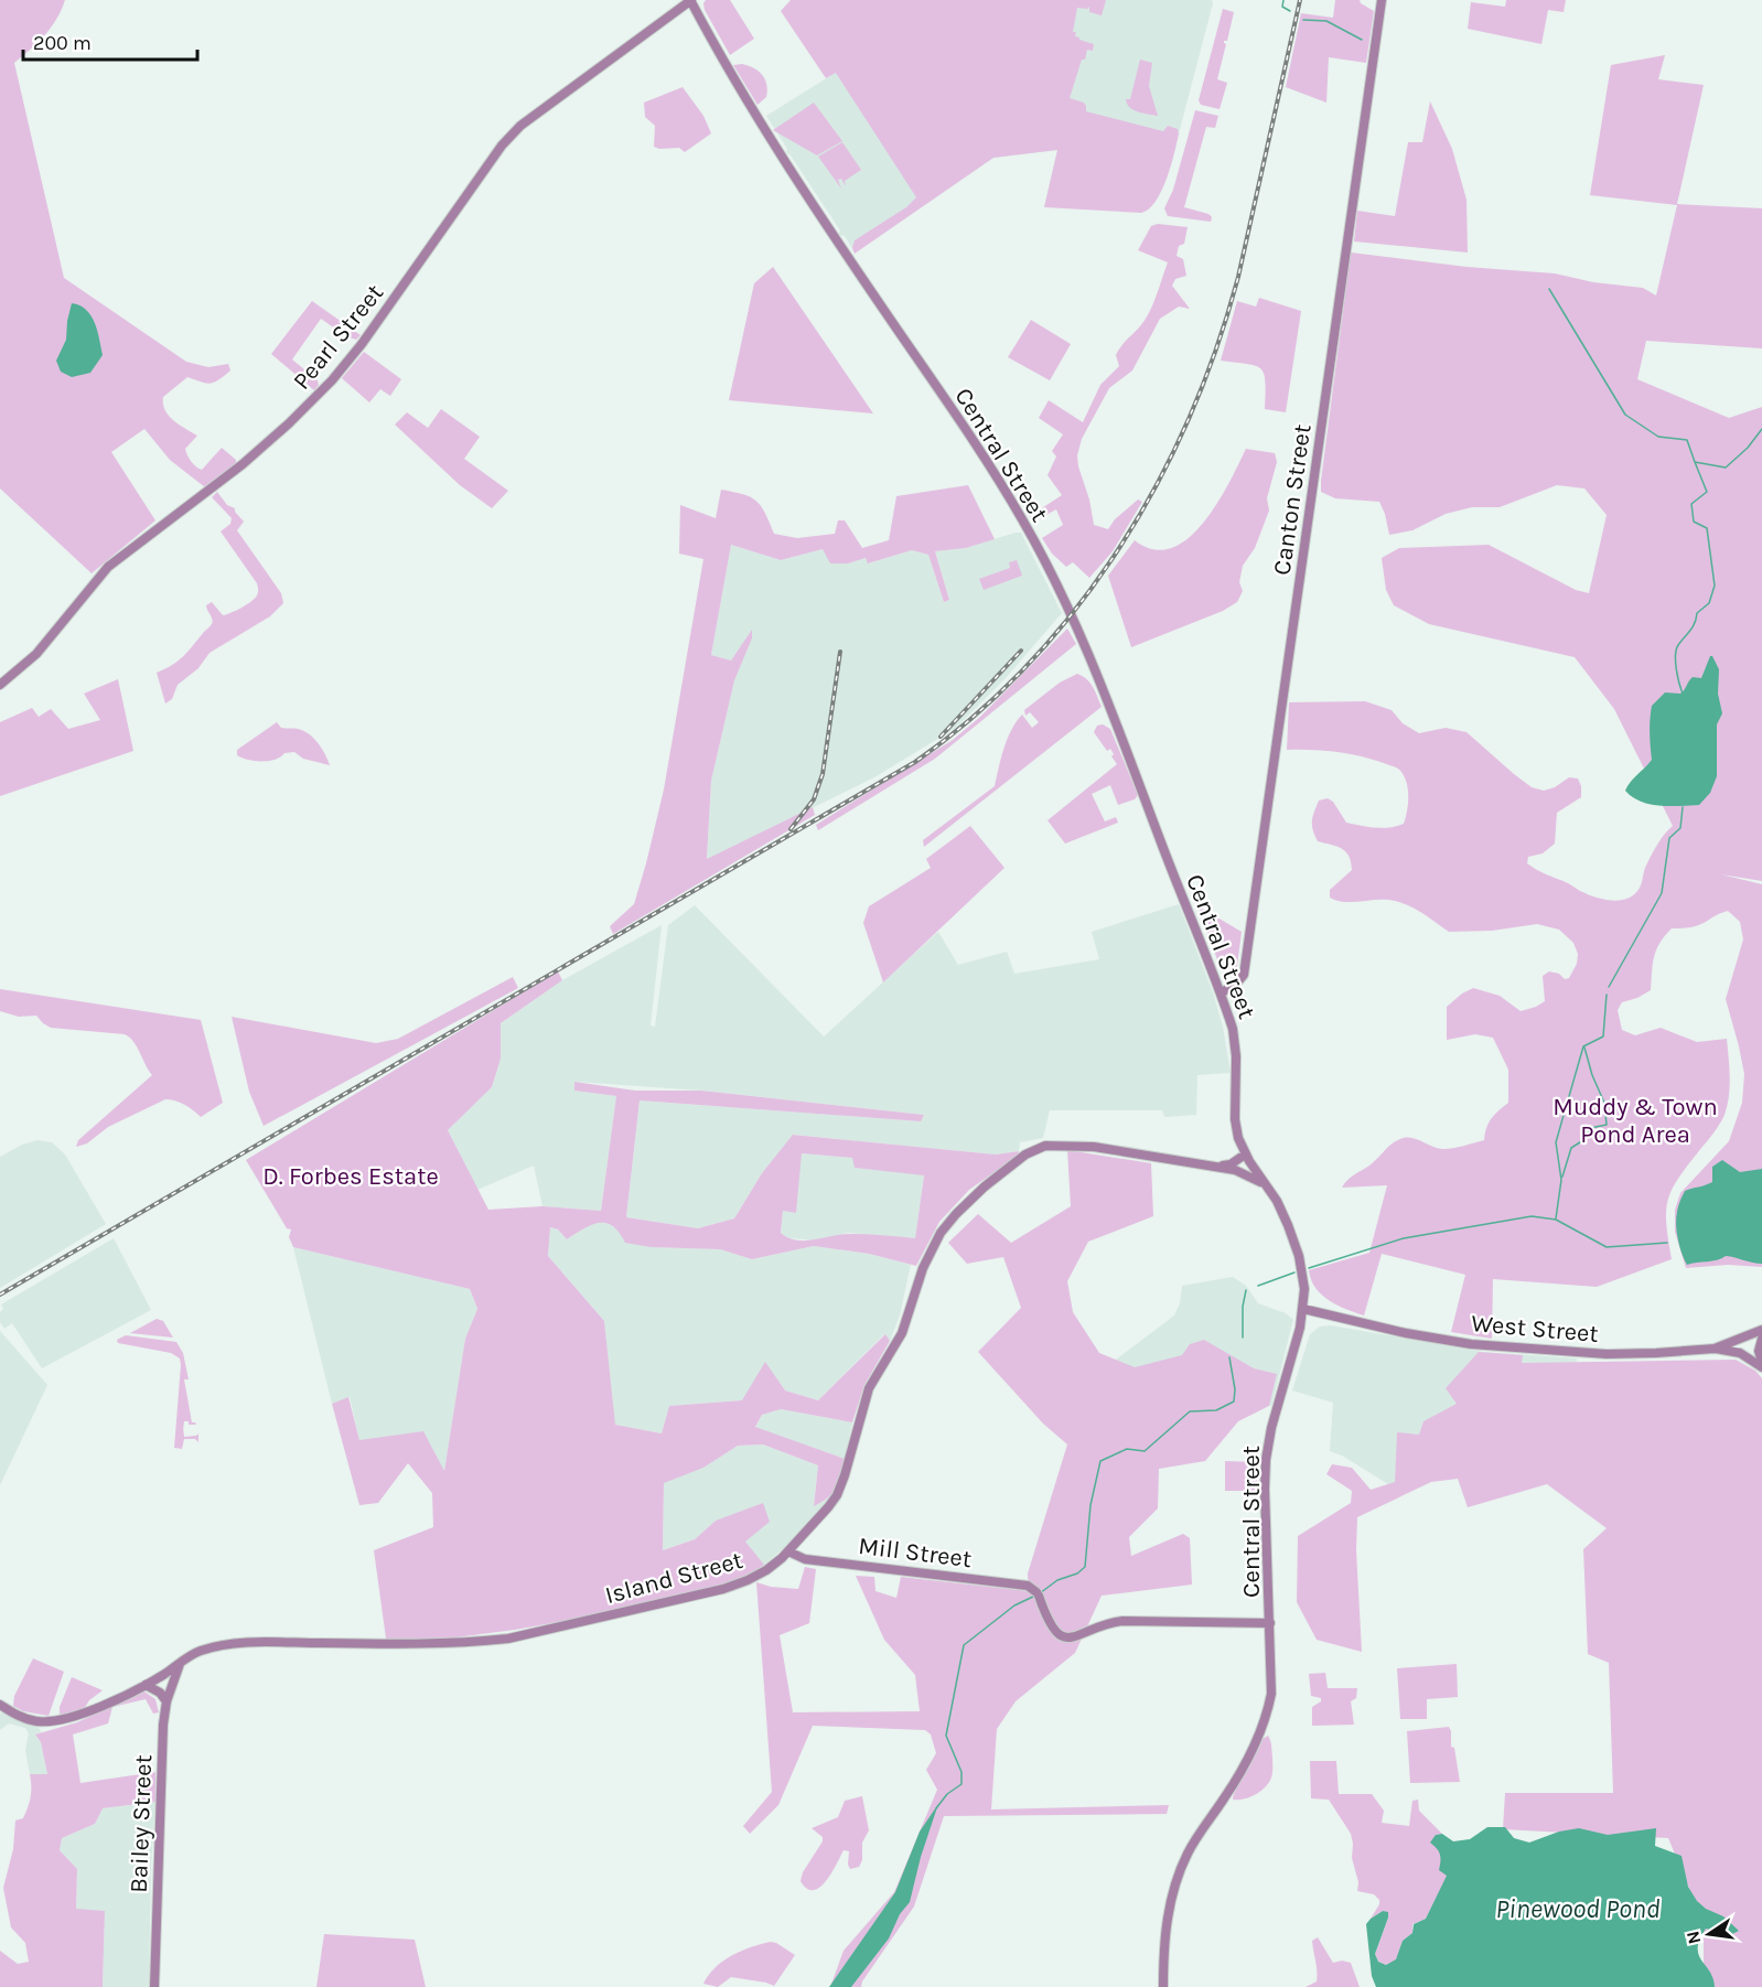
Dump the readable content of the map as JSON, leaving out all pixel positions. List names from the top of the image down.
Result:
{
  "streets": {
    "main road": [
      "Pearl Street",
      "Central Street",
      "Canton Street",
      "West Street",
      "Mill Street",
      "Island Street",
      "Bailey Street"
    ]
  },
  "crossings": [
    ["Pearl Street", "Central Street"],
    ["Central Street", "Canton Street"],
    ["Central Street", "West Street"],
    ["Central Street", "Mill Street"],
    ["Central Street", "Island Street"],
    ["Mill Street", "Island Street"],
    ["Island Street", "Bailey Street"]
  ],
  "water": ["Pinewood Pond"],
  "parks": ["Muddy & Town Pond Area", "D. Forbes Estate"],
  "scale_bar": "200 m",
  "north": "left"
}
